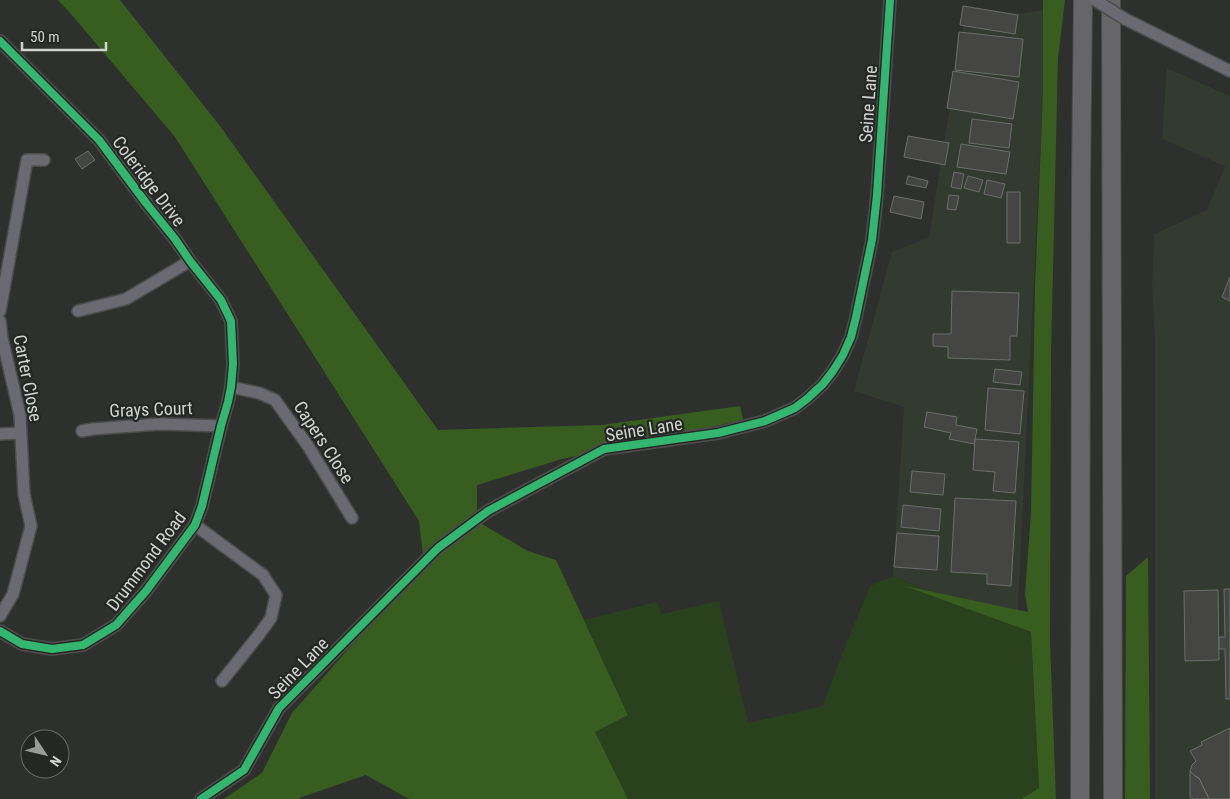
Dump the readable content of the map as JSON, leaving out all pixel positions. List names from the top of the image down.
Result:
{
  "streets": {
    "street": [
      "Seine Lane",
      "Coleridge Drive",
      "Carter Close",
      "Grays Court",
      "Capers Close",
      "Drummond Road"
    ]
  },
  "crossings": [
    ["Coleridge Drive", "Drummond Road"],
    ["Grays Court", "Drummond Road"],
    ["Capers Close", "Drummond Road"]
  ],
  "scale_bar": "50 m",
  "north": "bottom right"
}
